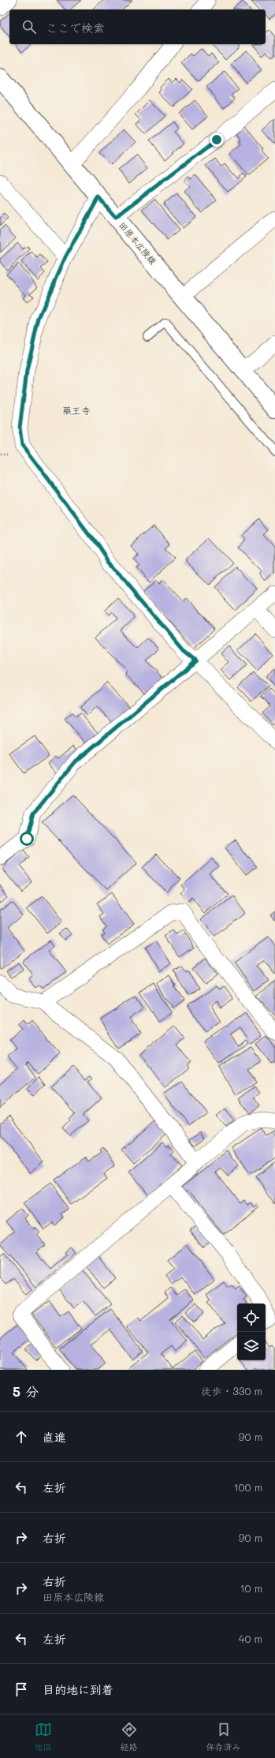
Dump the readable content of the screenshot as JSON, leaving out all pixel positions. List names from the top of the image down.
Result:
{
  "streets": {
    "main road": ["田原本広陵線"]
  },
  "districts": ["藥王寺"],
  "page": {
    "search": "ここで検索",
    "heading": ["5 分", "徒歩 · 330 m"],
    "list": [
      ["直進", "90 m"],
      ["左折", "100 m"],
      ["右折", "90 m"],
      ["右折", "田原本広陵線", "10 m"],
      ["左折", "40 m"],
      "目的地に到着"
    ],
    "nav": ["地図", "経路", "保存済み"]
  }
}
